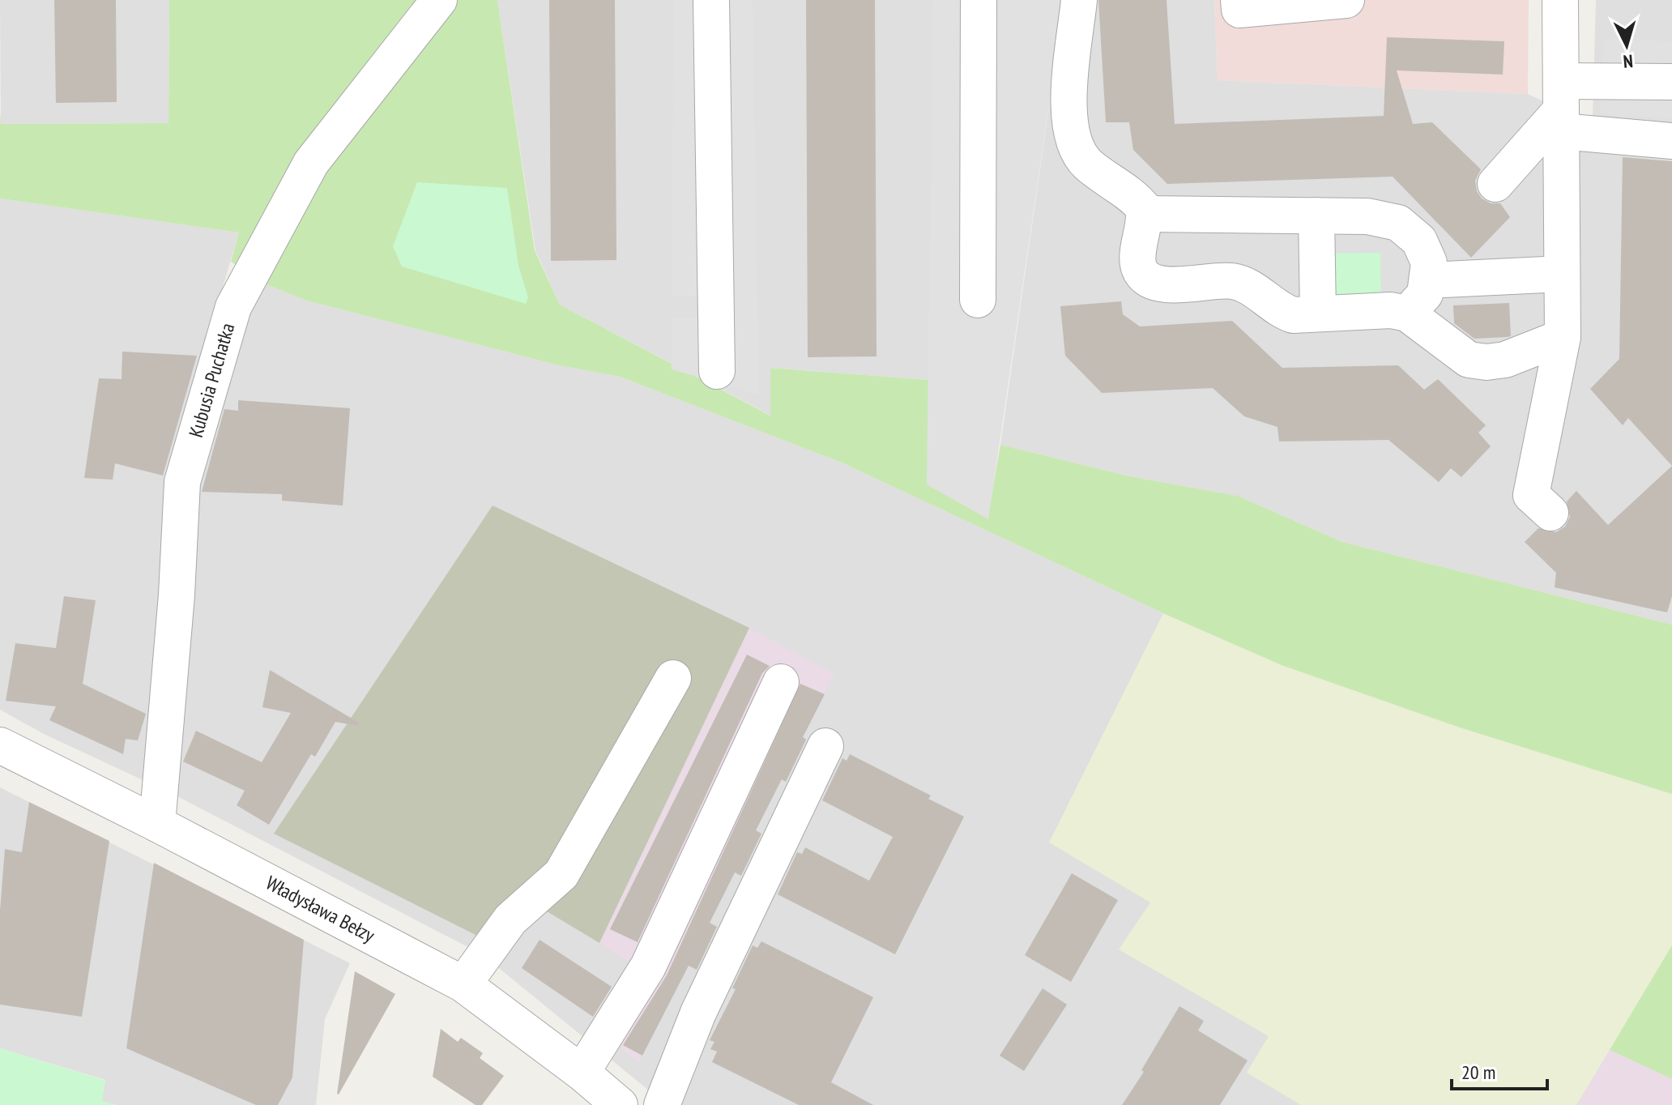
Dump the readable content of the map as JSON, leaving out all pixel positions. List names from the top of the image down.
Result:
{
  "streets": {
    "street": ["Kubusia Puchatka", "Władysława Bełzy"]
  },
  "crossings": [
    ["Kubusia Puchatka", "Władysława Bełzy"]
  ],
  "scale_bar": "20 m",
  "north": "bottom"
}
